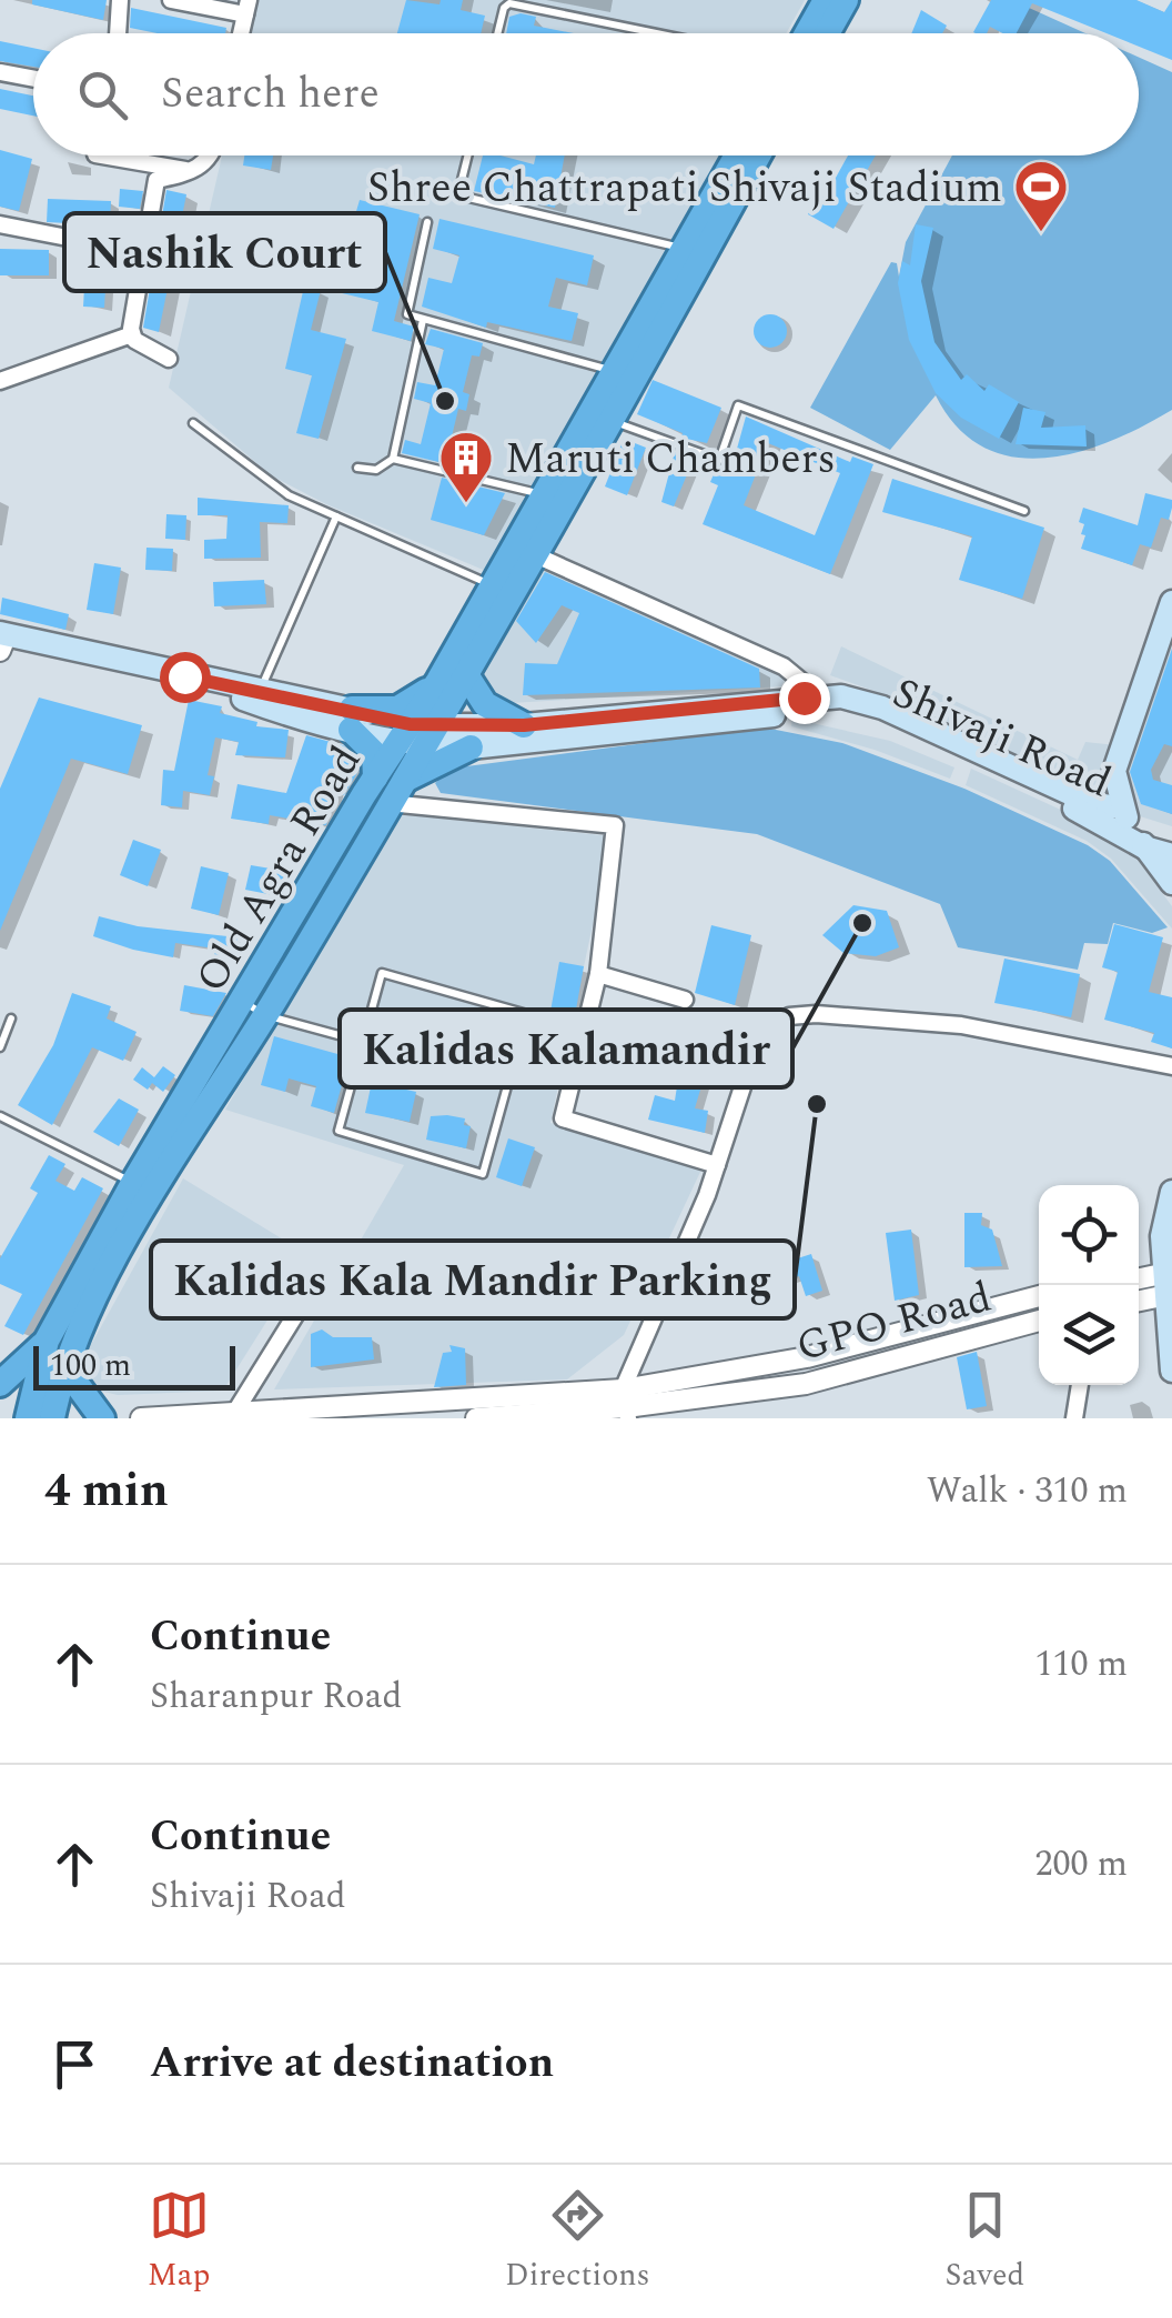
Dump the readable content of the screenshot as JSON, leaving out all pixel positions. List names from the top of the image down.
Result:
{
  "streets": {
    "highway": ["Old Agra Road"],
    "main road": ["Shivaji Road"],
    "street": ["GPO Road"]
  },
  "crossings": [
    ["Shivaji Road", "Old Agra Road"]
  ],
  "places": {
    "sports": ["Shree Chattrapati Shivaji Stadium"],
    "other": ["Nashik Court", "Kalidas Kalamandir", "Kalidas Kala Mandir Parking"],
    "building": ["Maruti Chambers"]
  },
  "scale_bar": "100 m",
  "page": {
    "search": "Search here",
    "scale": "100 m",
    "heading": ["4 min", "Walk · 310 m"],
    "list": [
      ["Continue", "Sharanpur Road", "110 m"],
      ["Continue", "Shivaji Road", "200 m"],
      "Arrive at destination"
    ],
    "nav": ["Map", "Directions", "Saved"]
  }
}
